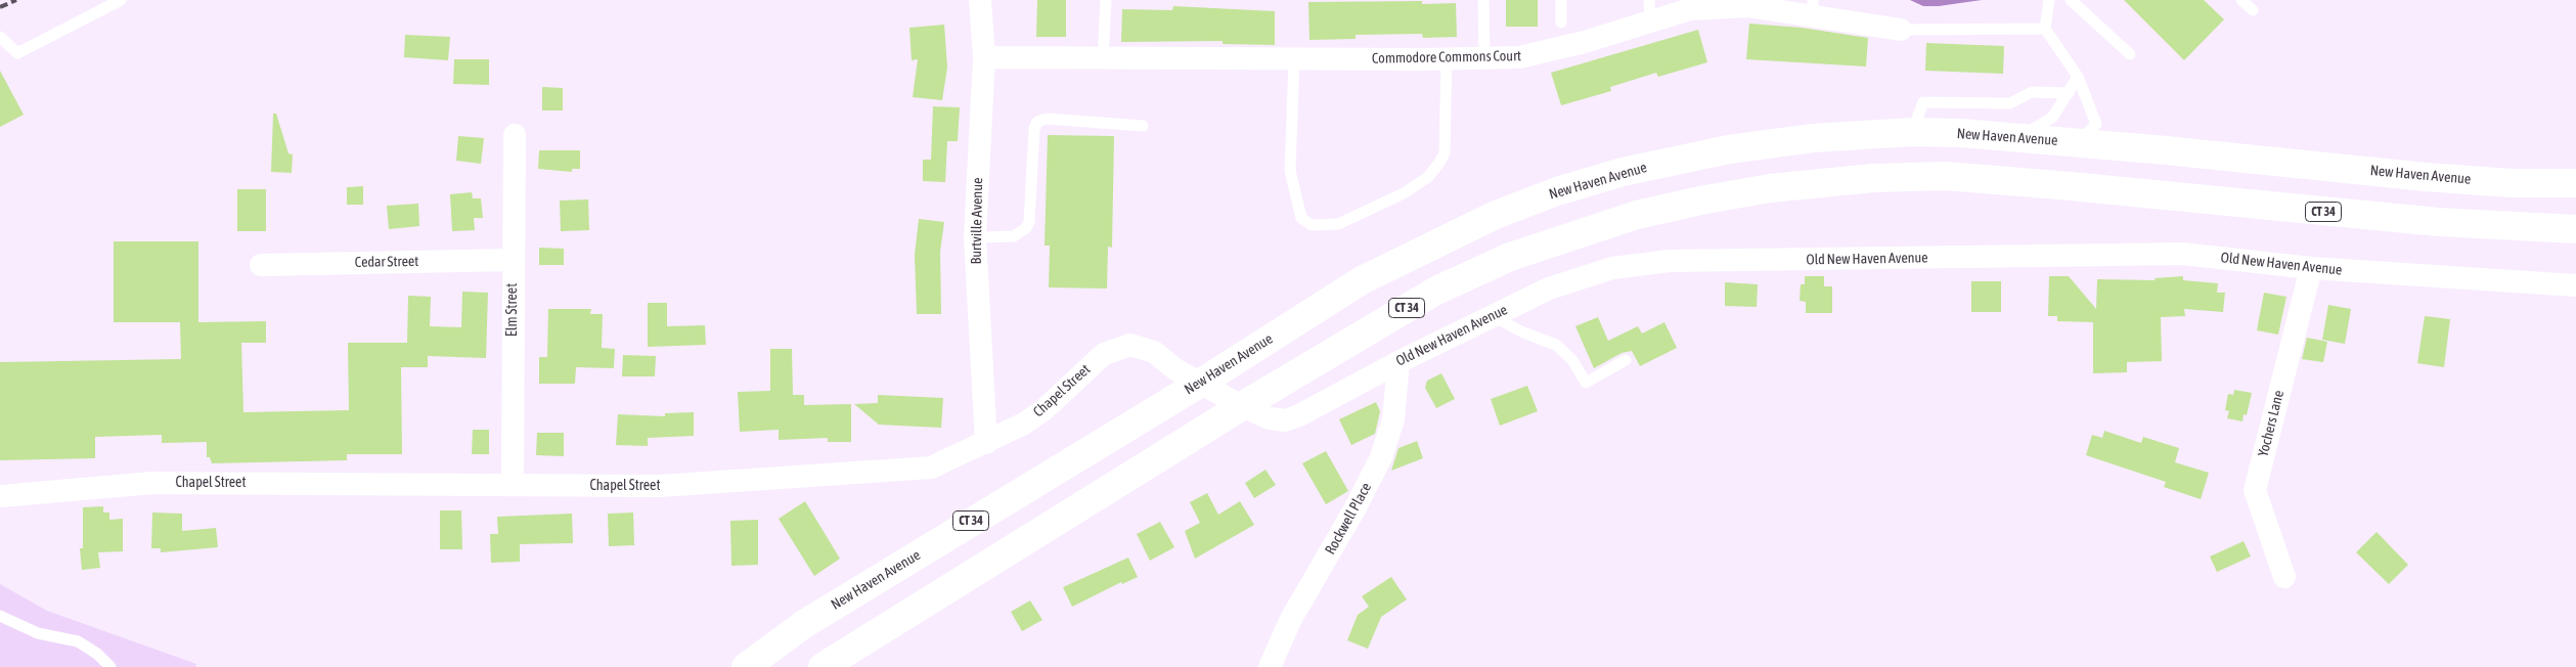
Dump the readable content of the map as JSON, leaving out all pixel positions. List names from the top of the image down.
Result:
{
  "streets": {
    "highway": ["New Haven Avenue", "CT 34"],
    "street": [
      "Commodore Commons Court",
      "Burtville Avenue",
      "Old New Haven Avenue",
      "Cedar Street",
      "Elm Street",
      "Chapel Street",
      "Yochers Lane",
      "Rockwell Place"
    ]
  },
  "crossings": [
    ["Commodore Commons Court", "Burtville Avenue"],
    ["New Haven Avenue", "Old New Haven Avenue"],
    ["New Haven Avenue", "Chapel Street"],
    ["CT 34", "Old New Haven Avenue"],
    ["Burtville Avenue", "Chapel Street"],
    ["Old New Haven Avenue", "Chapel Street"],
    ["Old New Haven Avenue", "Yochers Lane"],
    ["Old New Haven Avenue", "Rockwell Place"],
    ["Cedar Street", "Elm Street"],
    ["Elm Street", "Chapel Street"]
  ]
}
